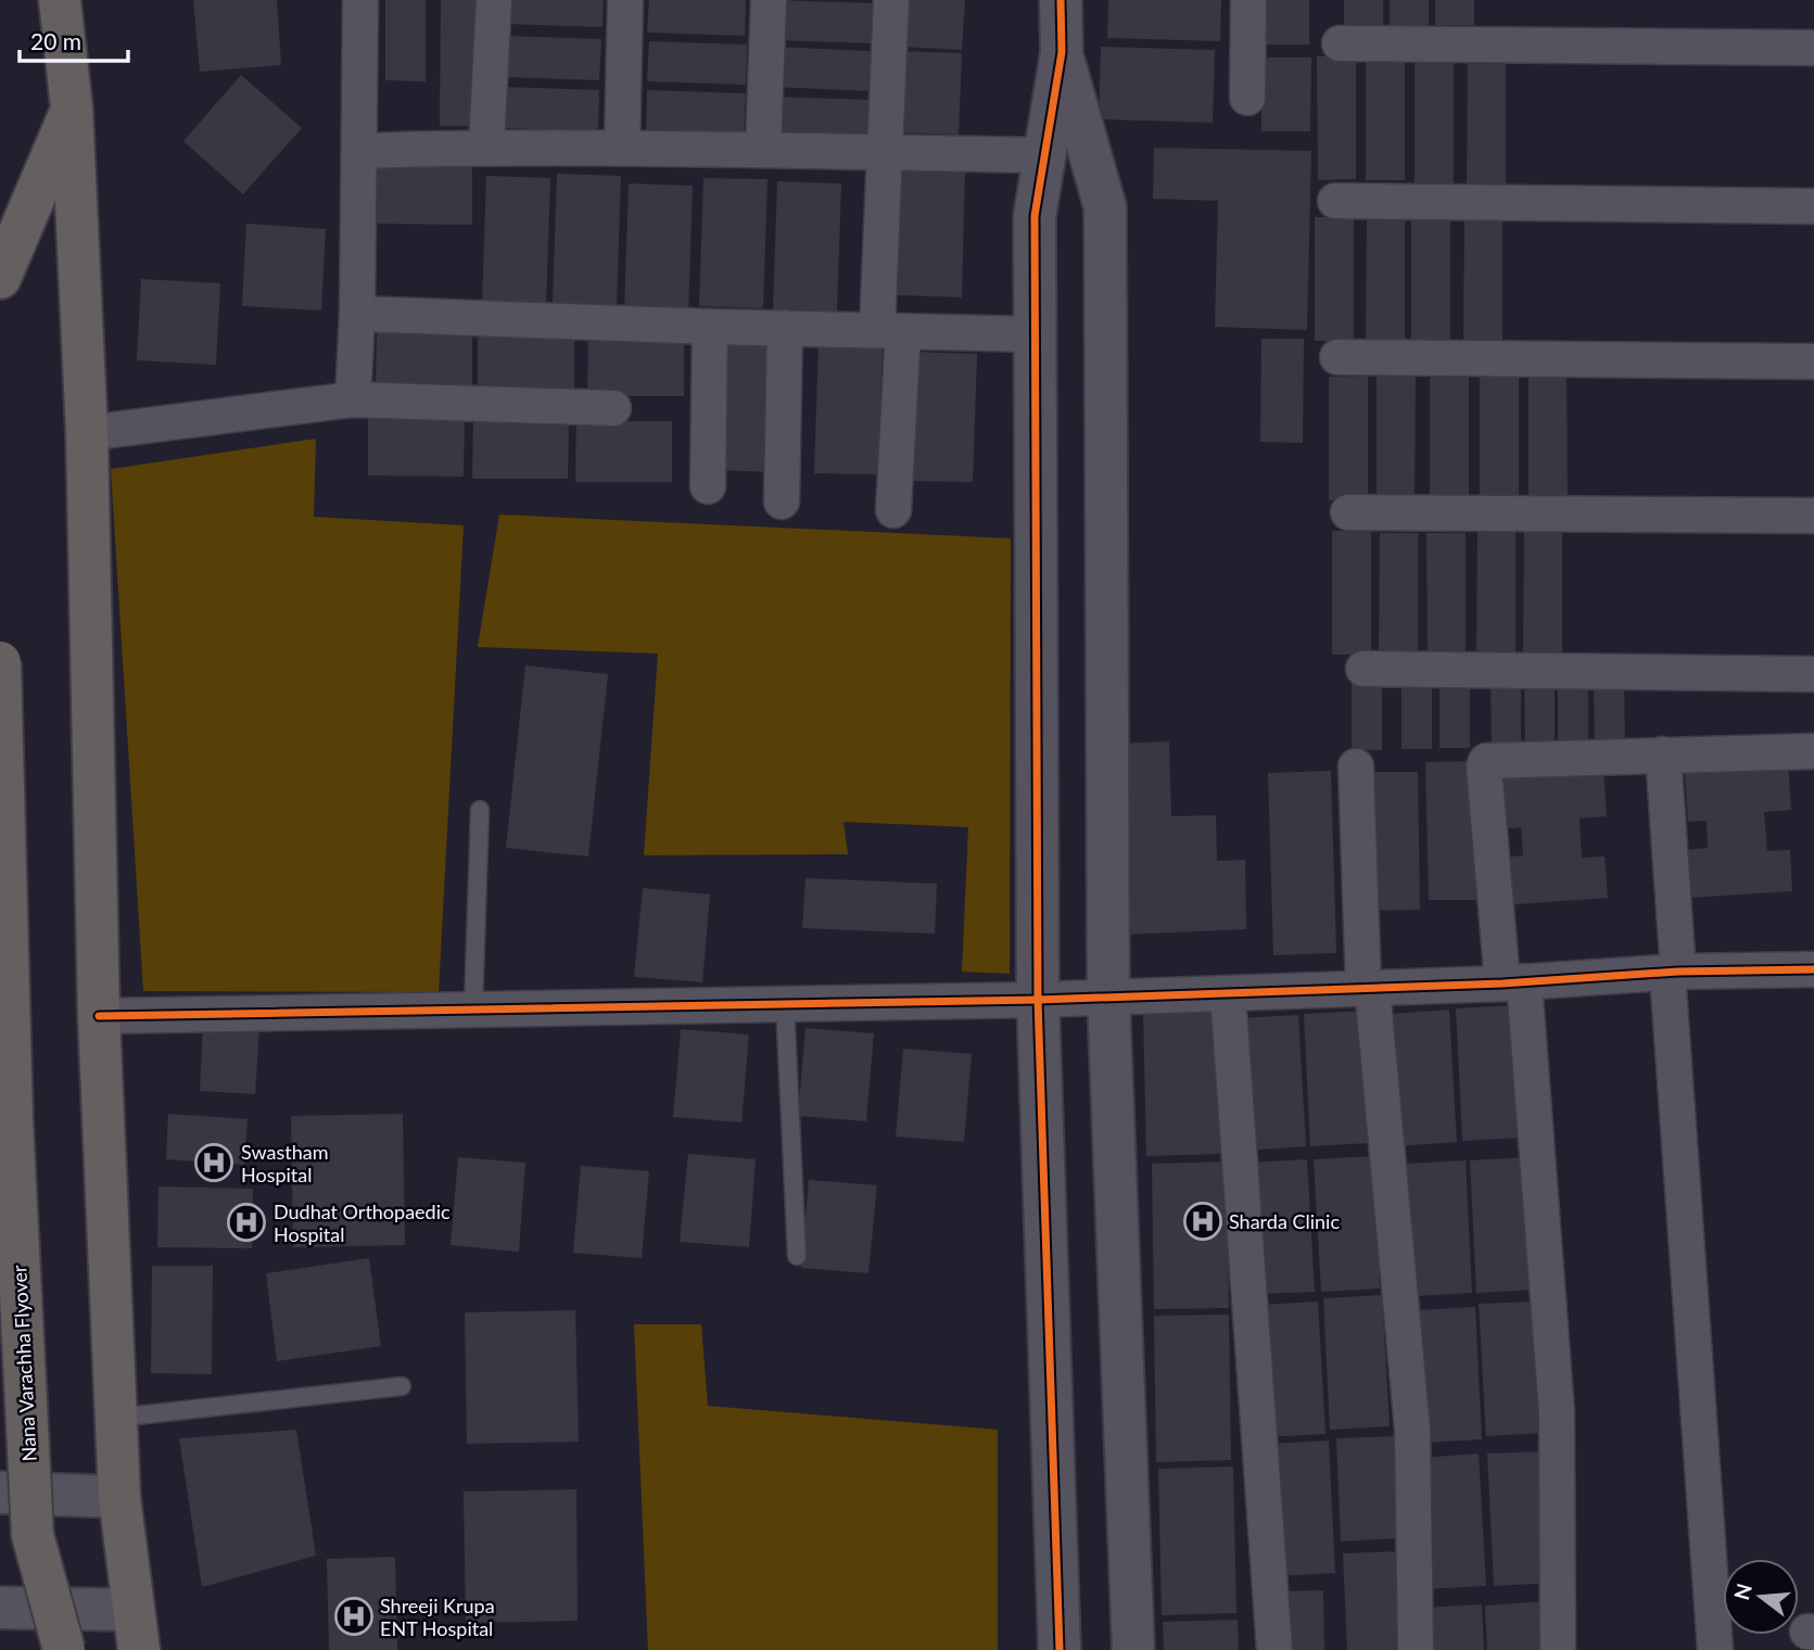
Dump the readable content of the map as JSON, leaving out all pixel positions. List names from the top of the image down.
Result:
{
  "streets": {
    "main road": ["Nana Varachha Flyover"]
  },
  "places": {
    "hospital": [
      "Swastham Hospital",
      "Sharda Clinic",
      "Dudhat Orthopaedic Hospital",
      "Shreeji Krupa ENT Hospital"
    ]
  },
  "scale_bar": "20 m",
  "north": "left"
}
